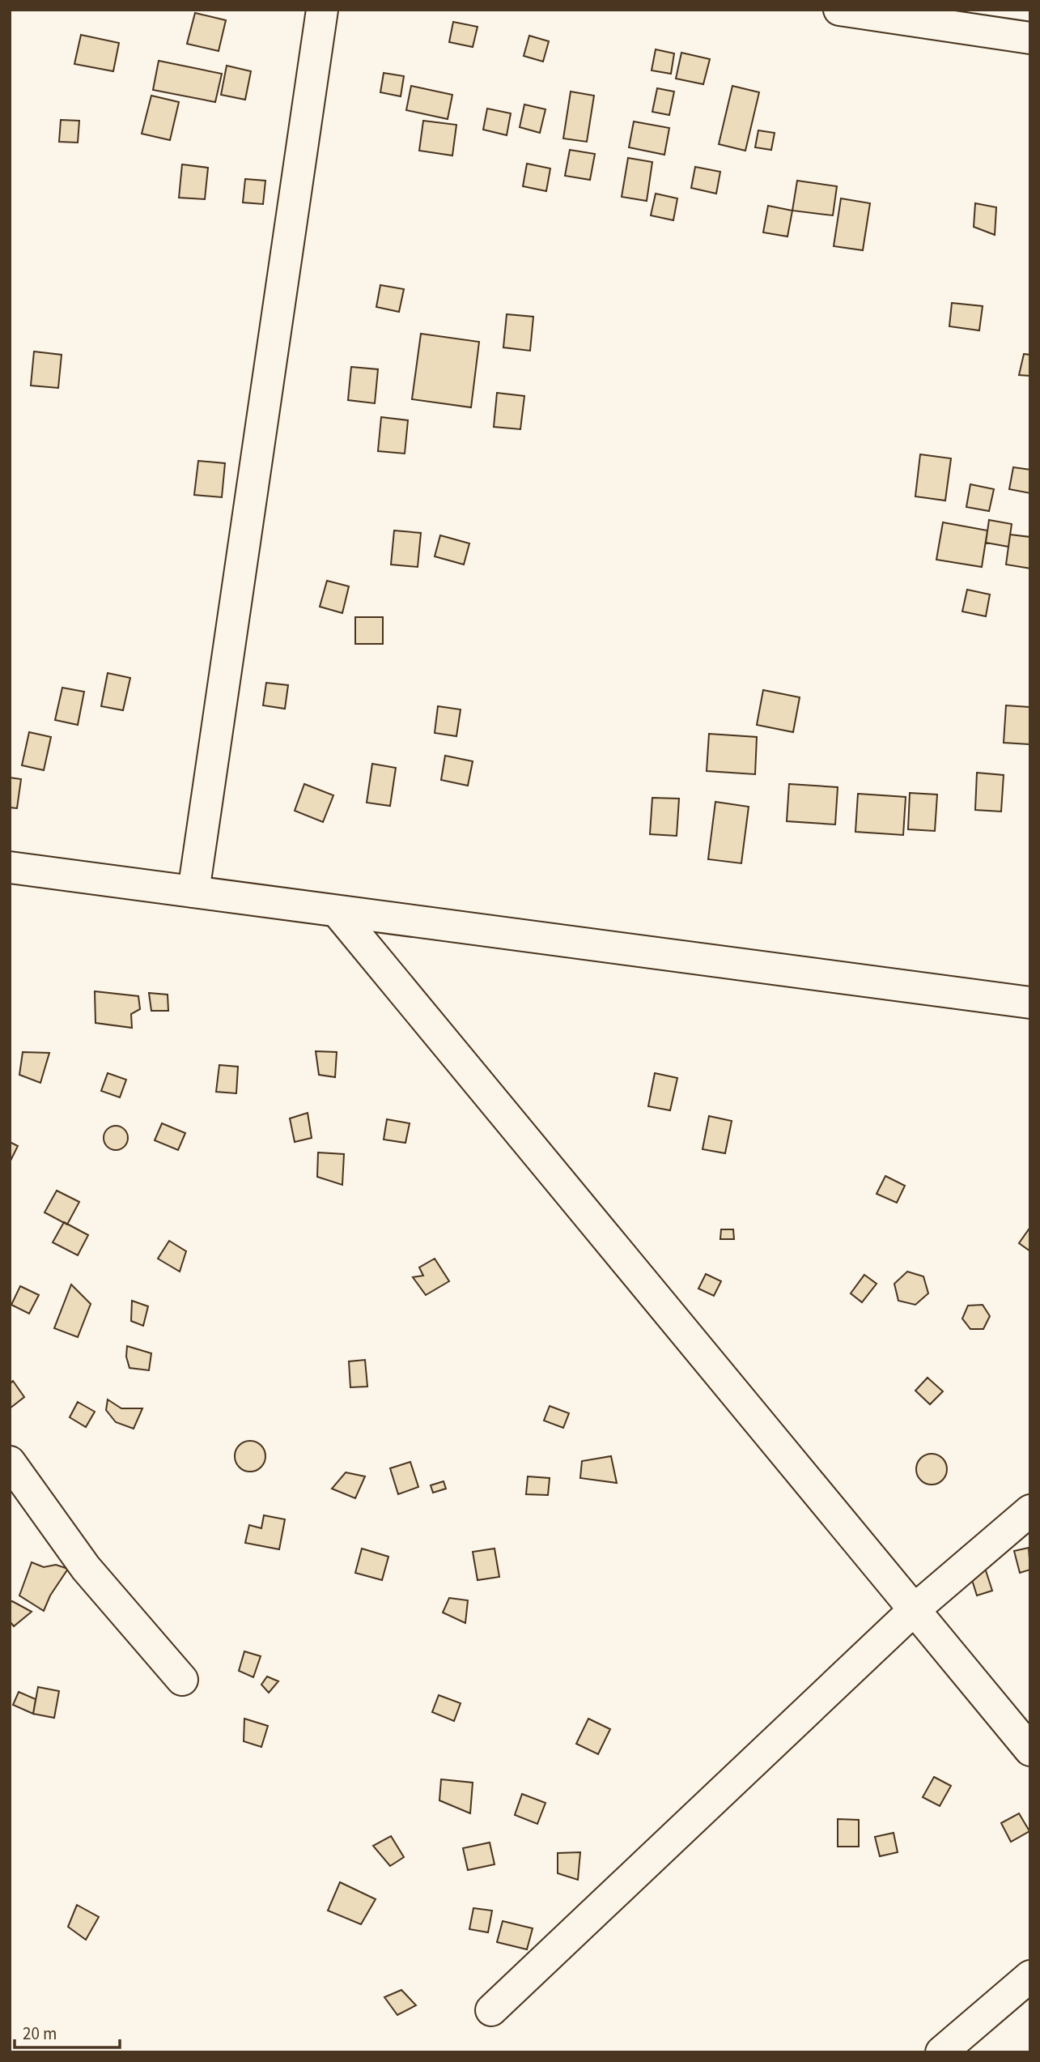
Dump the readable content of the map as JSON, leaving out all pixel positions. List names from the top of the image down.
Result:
{
  "scale_bar": "20 m"
}
